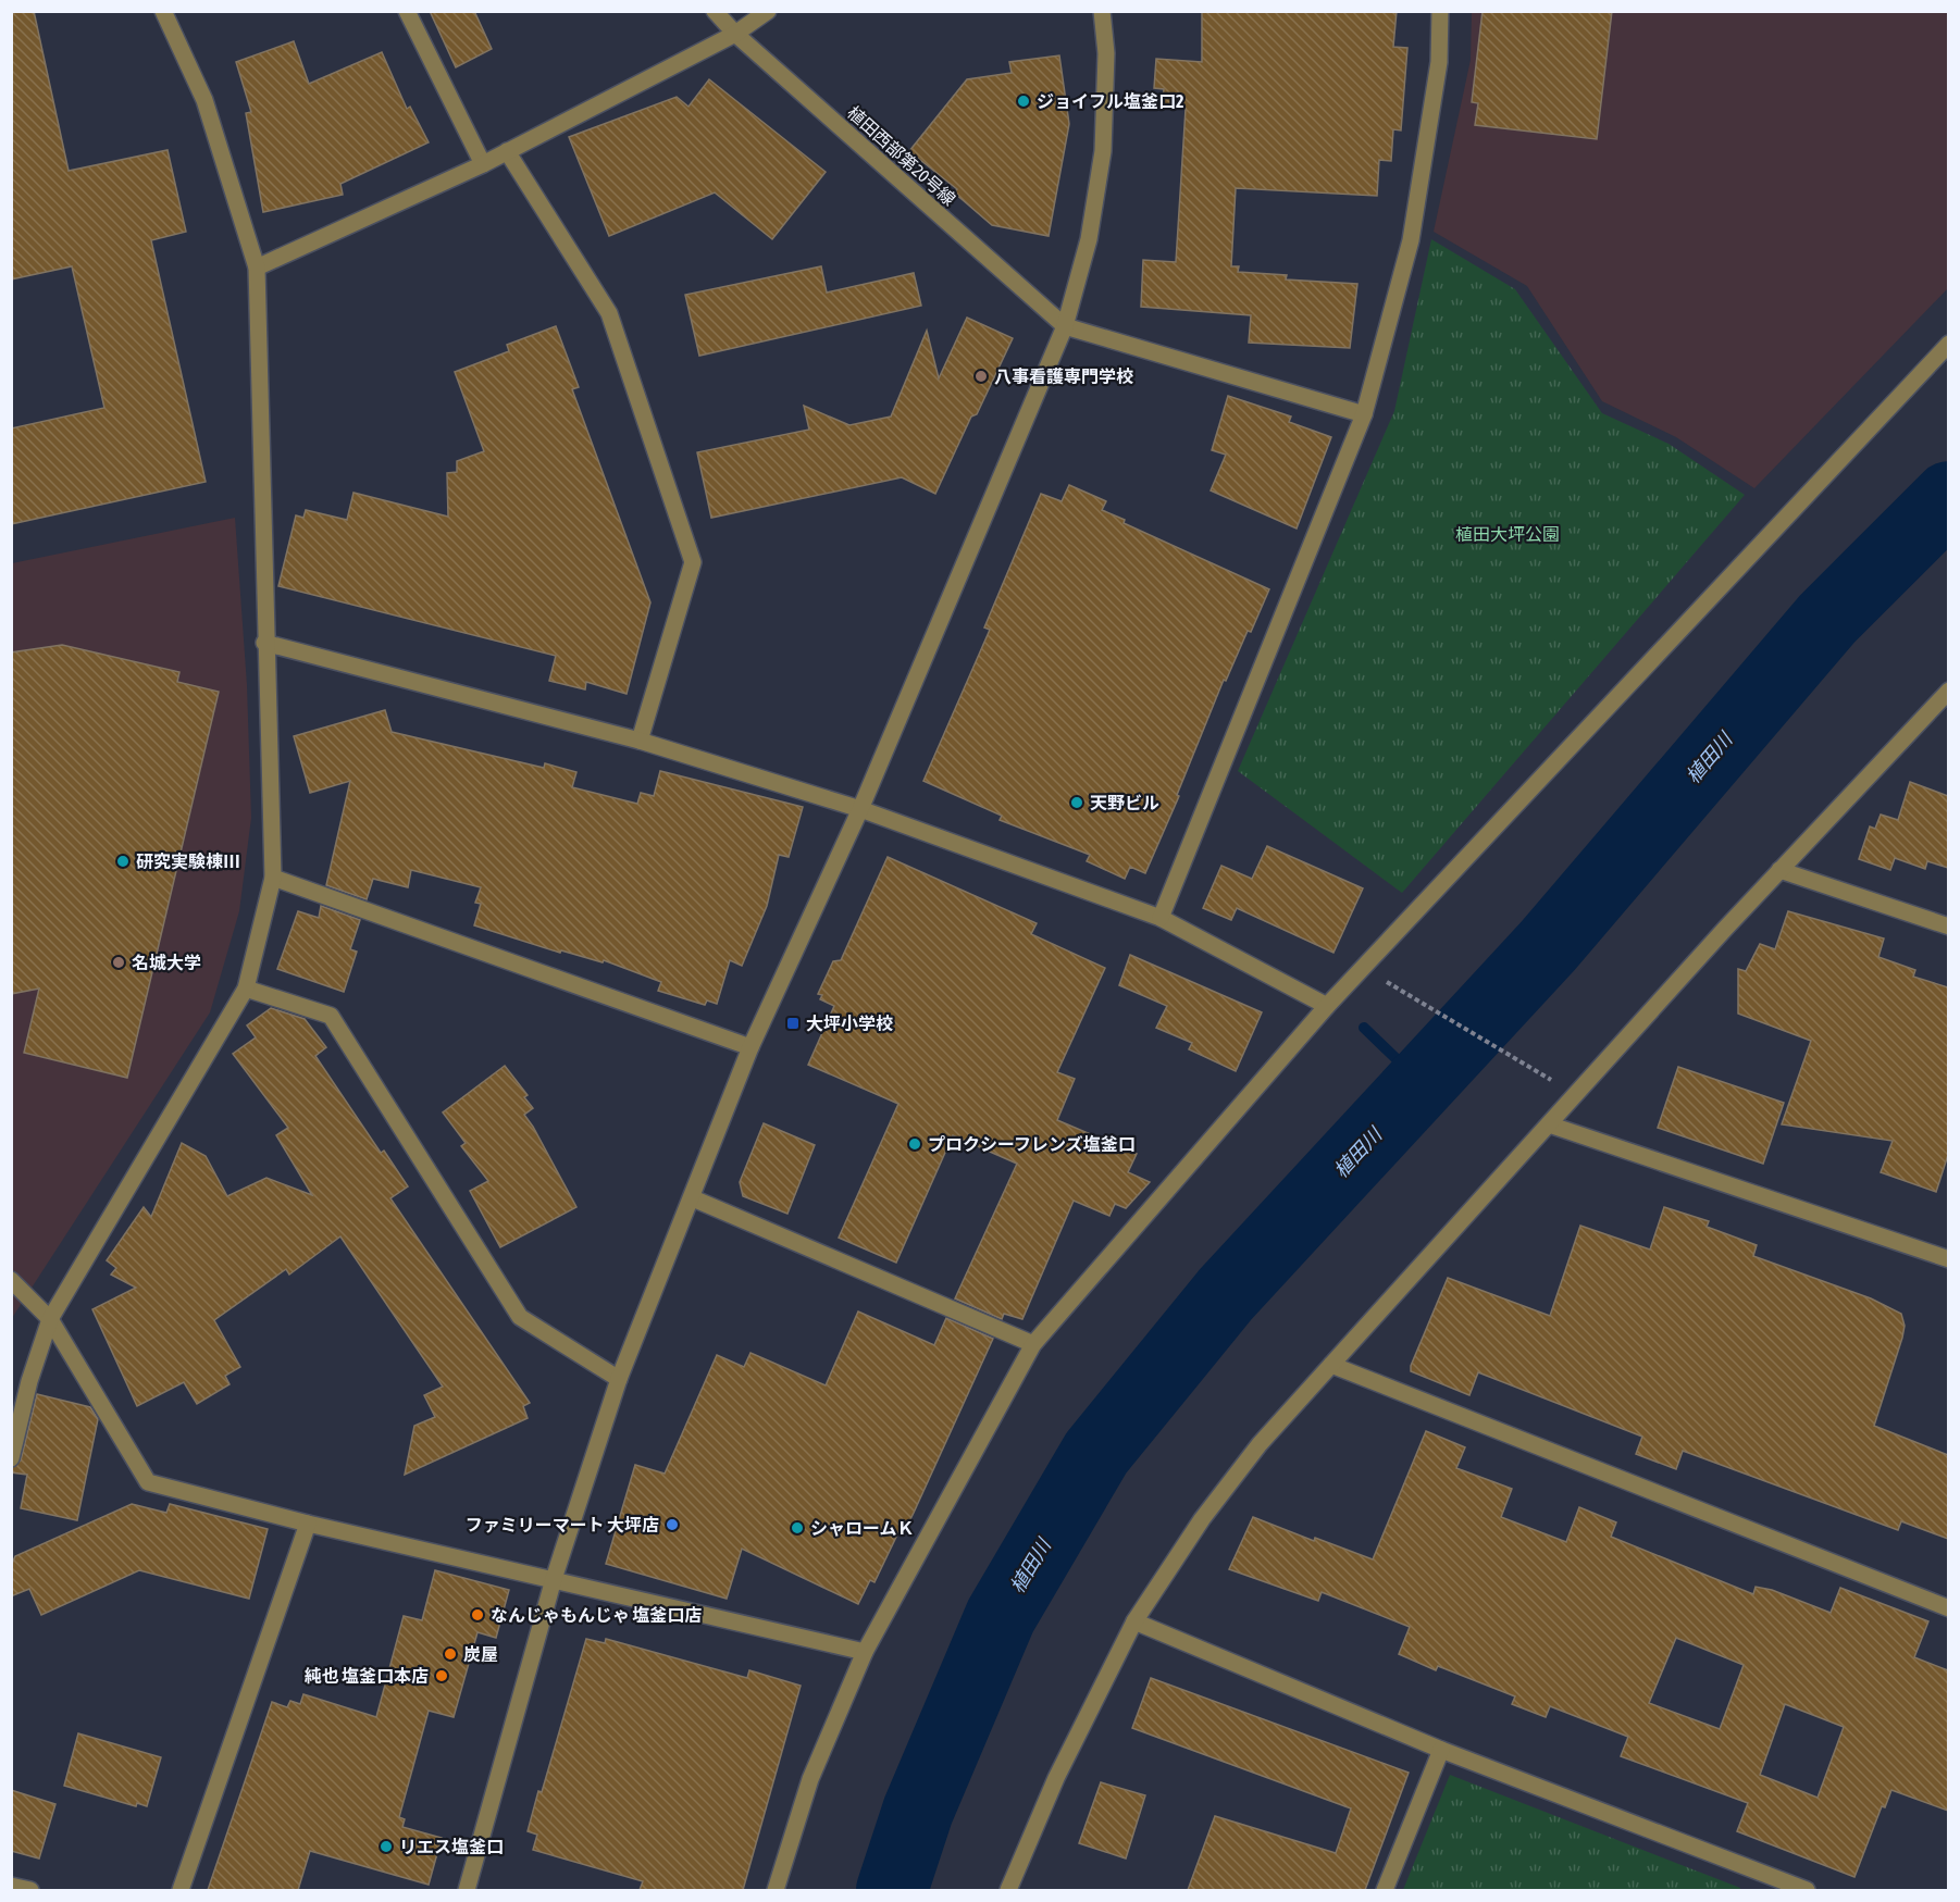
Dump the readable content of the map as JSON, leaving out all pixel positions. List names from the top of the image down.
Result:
{
  "streets": {
    "street": ["植田西部第20号線"]
  },
  "water": ["植田川"],
  "parks": ["植田大坪公園"],
  "places": {
    "other": [
      "ジョイフル塩釜口2",
      "八事看護専門学校",
      "天野ビル",
      "研究実験棟Ⅲ",
      "名城大学",
      "プロクシーフレンズ塩釜口",
      "ファミリーマート 大坪店",
      "シャロームＫ",
      "なんじゃもんじゃ 塩釜口店",
      "炭屋",
      "純也 塩釜口本店",
      "リエス塩釜口"
    ],
    "transit": ["大坪小学校"]
  }
}
